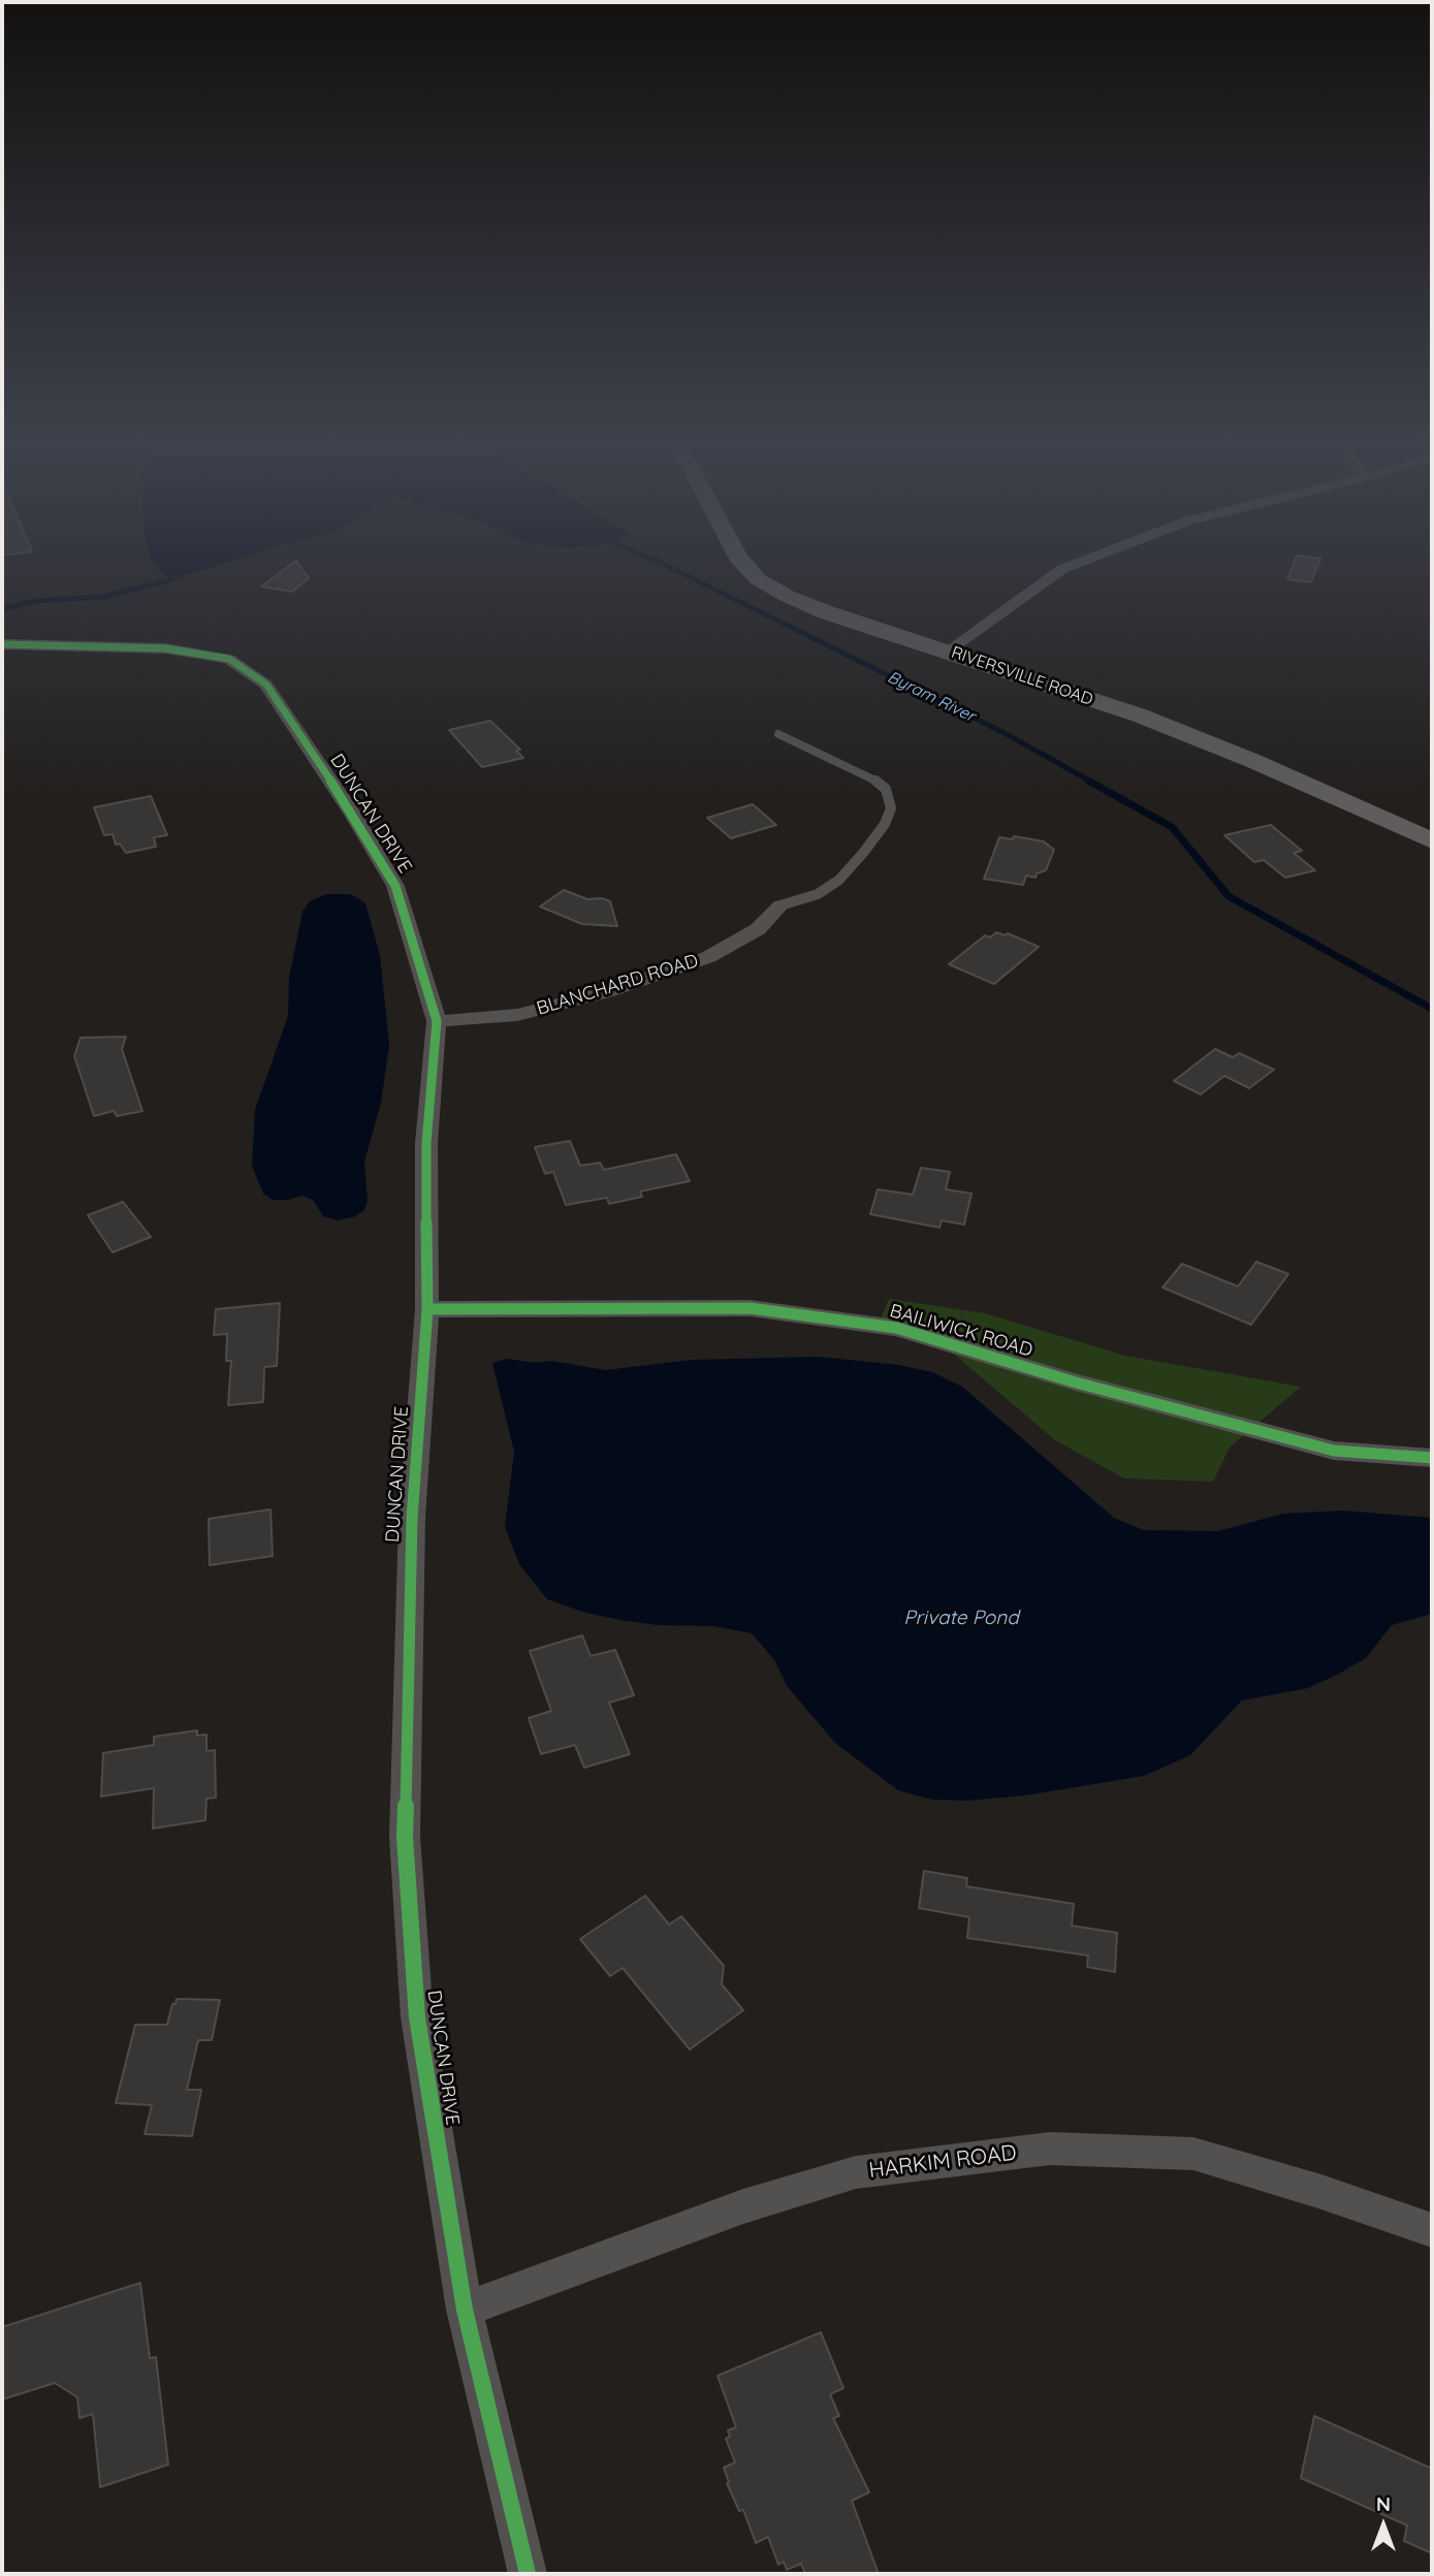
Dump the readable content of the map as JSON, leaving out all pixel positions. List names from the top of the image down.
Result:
{
  "streets": {
    "street": [
      "RIVERSVILLE ROAD",
      "DUNCAN DRIVE",
      "BLANCHARD ROAD",
      "BAILIWICK ROAD",
      "HARKIM ROAD"
    ]
  },
  "crossings": [
    ["DUNCAN DRIVE", "BLANCHARD ROAD"],
    ["DUNCAN DRIVE", "BAILIWICK ROAD"],
    ["DUNCAN DRIVE", "HARKIM ROAD"]
  ],
  "water": ["Byram River", "Private Pond"],
  "north": "top"
}
